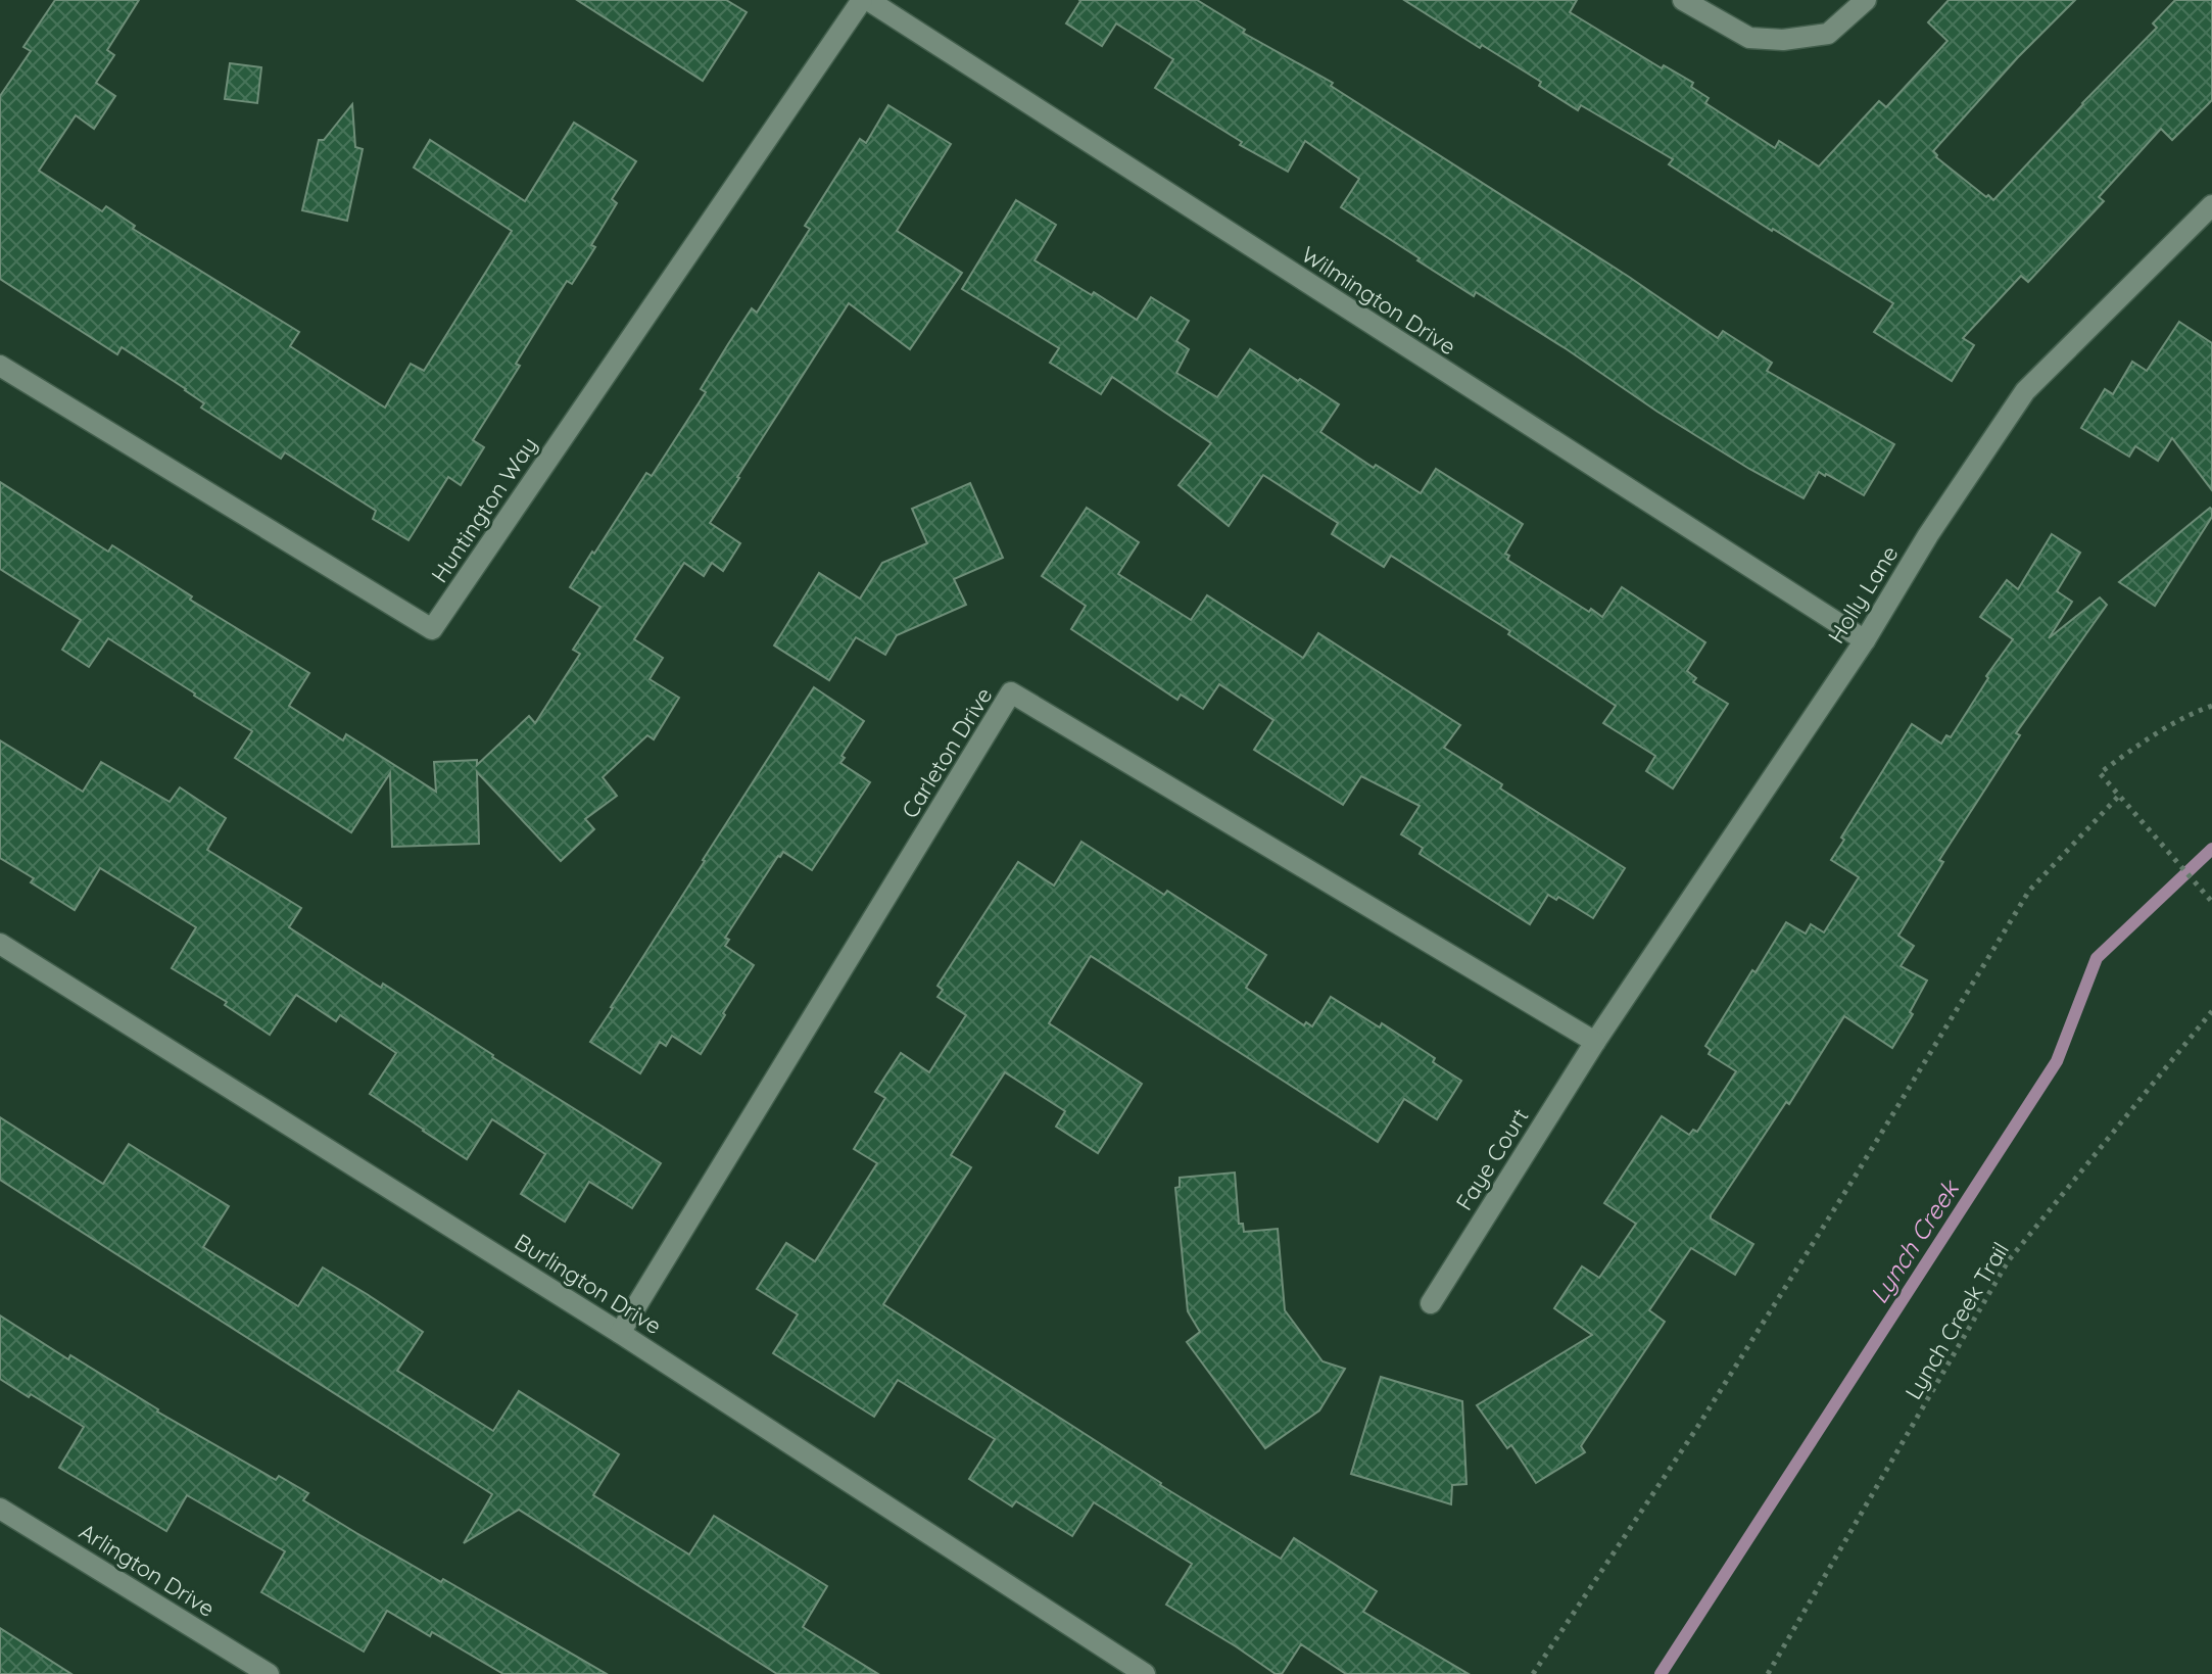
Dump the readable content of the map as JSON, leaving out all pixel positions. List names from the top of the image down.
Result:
{
  "streets": {
    "street": [
      "Wilmington Drive",
      "Huntington Way",
      "Holly Lane",
      "Carleton Drive",
      "Faye Court",
      "Burlington Drive",
      "Arlington Drive"
    ],
    "path": ["Lynch Creek Trail"]
  },
  "crossings": [
    ["Wilmington Drive", "Huntington Way"],
    ["Wilmington Drive", "Holly Lane"],
    ["Holly Lane", "Carleton Drive"],
    ["Holly Lane", "Faye Court"],
    ["Carleton Drive", "Faye Court"],
    ["Carleton Drive", "Burlington Drive"]
  ],
  "water": ["Lynch Creek"]
}
